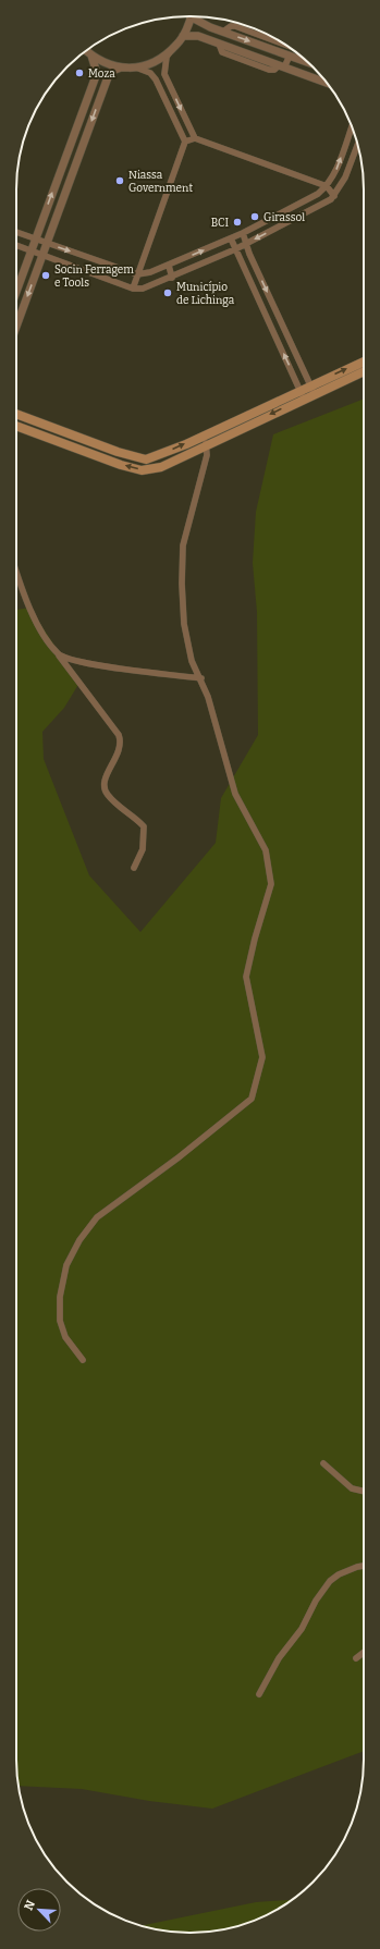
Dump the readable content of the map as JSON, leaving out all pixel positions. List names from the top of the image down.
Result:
{
  "places": [
    "Moza",
    "Niassa Government",
    "Girassol",
    "BCI",
    "Socin Ferragem e Tools",
    "Município de Lichinga"
  ],
  "north": "top left"
}
